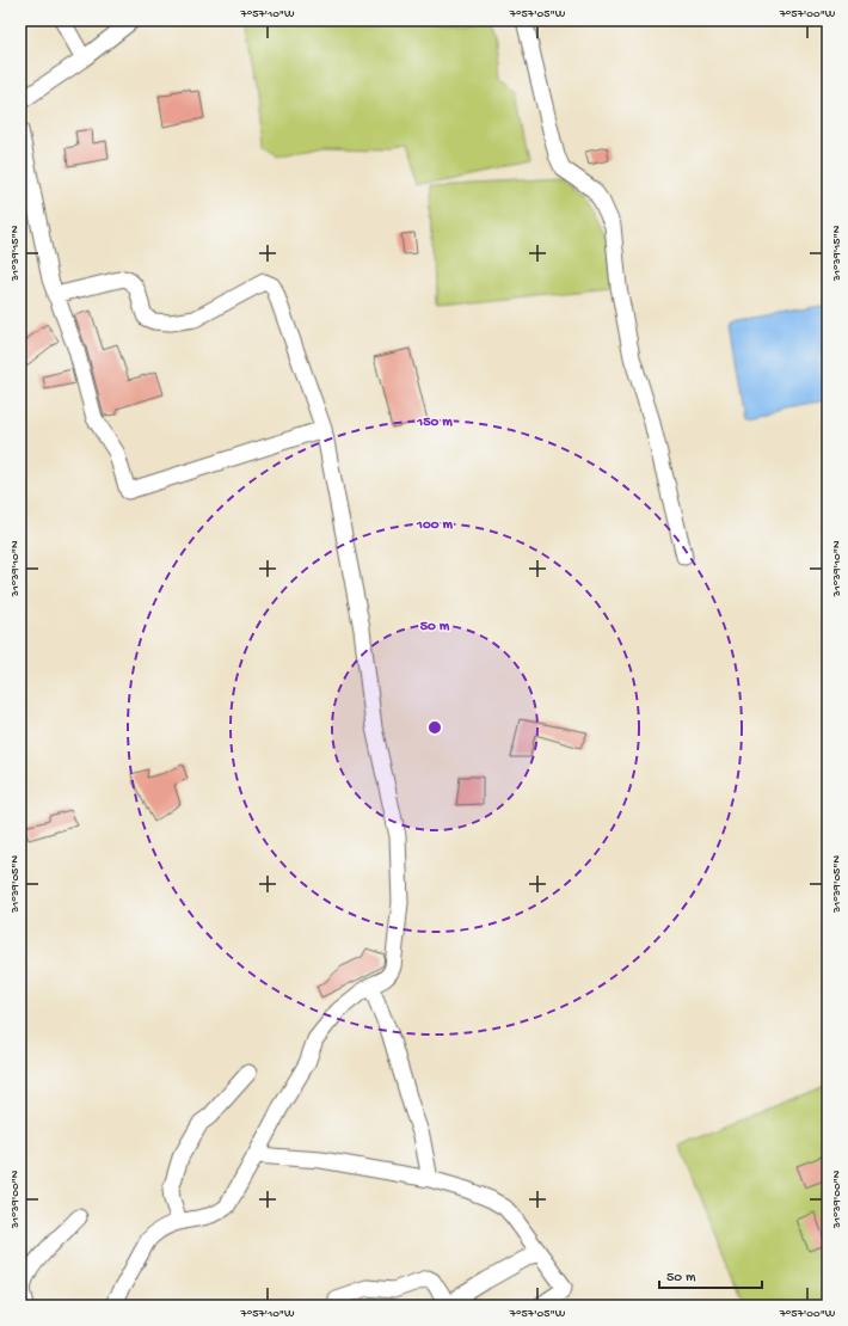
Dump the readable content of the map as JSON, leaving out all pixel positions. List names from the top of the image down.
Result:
{
  "scale_bar": "50 m",
  "coordinates": [
    "7°57'10\"W",
    "7°57'05\"W",
    "7°57'00\"W",
    "31°39'15\"N",
    "31°39'10\"N",
    "31°39'05\"N",
    "31°39'00\"N"
  ],
  "rings": ["150 m", "100 m", "50 m"]
}
